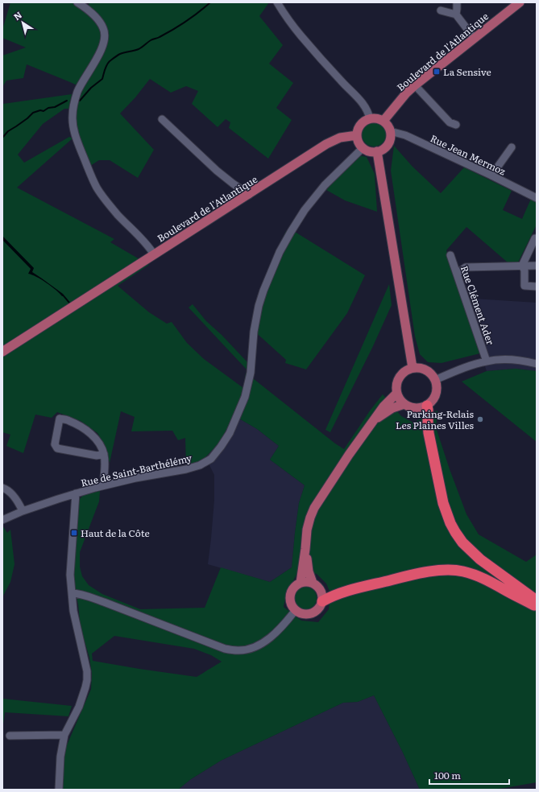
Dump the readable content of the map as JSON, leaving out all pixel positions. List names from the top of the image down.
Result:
{
  "streets": {
    "main road": ["Boulevard de l'Atlantique"],
    "street": ["Rue Jean Mermoz", "Rue Clément Ader", "Rue de Saint-Barthélémy"]
  },
  "crossings": [
    ["Boulevard de l'Atlantique", "Rue Jean Mermoz"],
    ["Boulevard de l'Atlantique", "Rue de Saint-Barthélémy"],
    ["Rue Jean Mermoz", "Rue de Saint-Barthélémy"]
  ],
  "places": {
    "transit": ["La Sensive", "Haut de la Côte"],
    "other": ["Parking-Relais Les Plaines Villes"]
  },
  "scale_bar": "100 m",
  "north": "top left"
}
